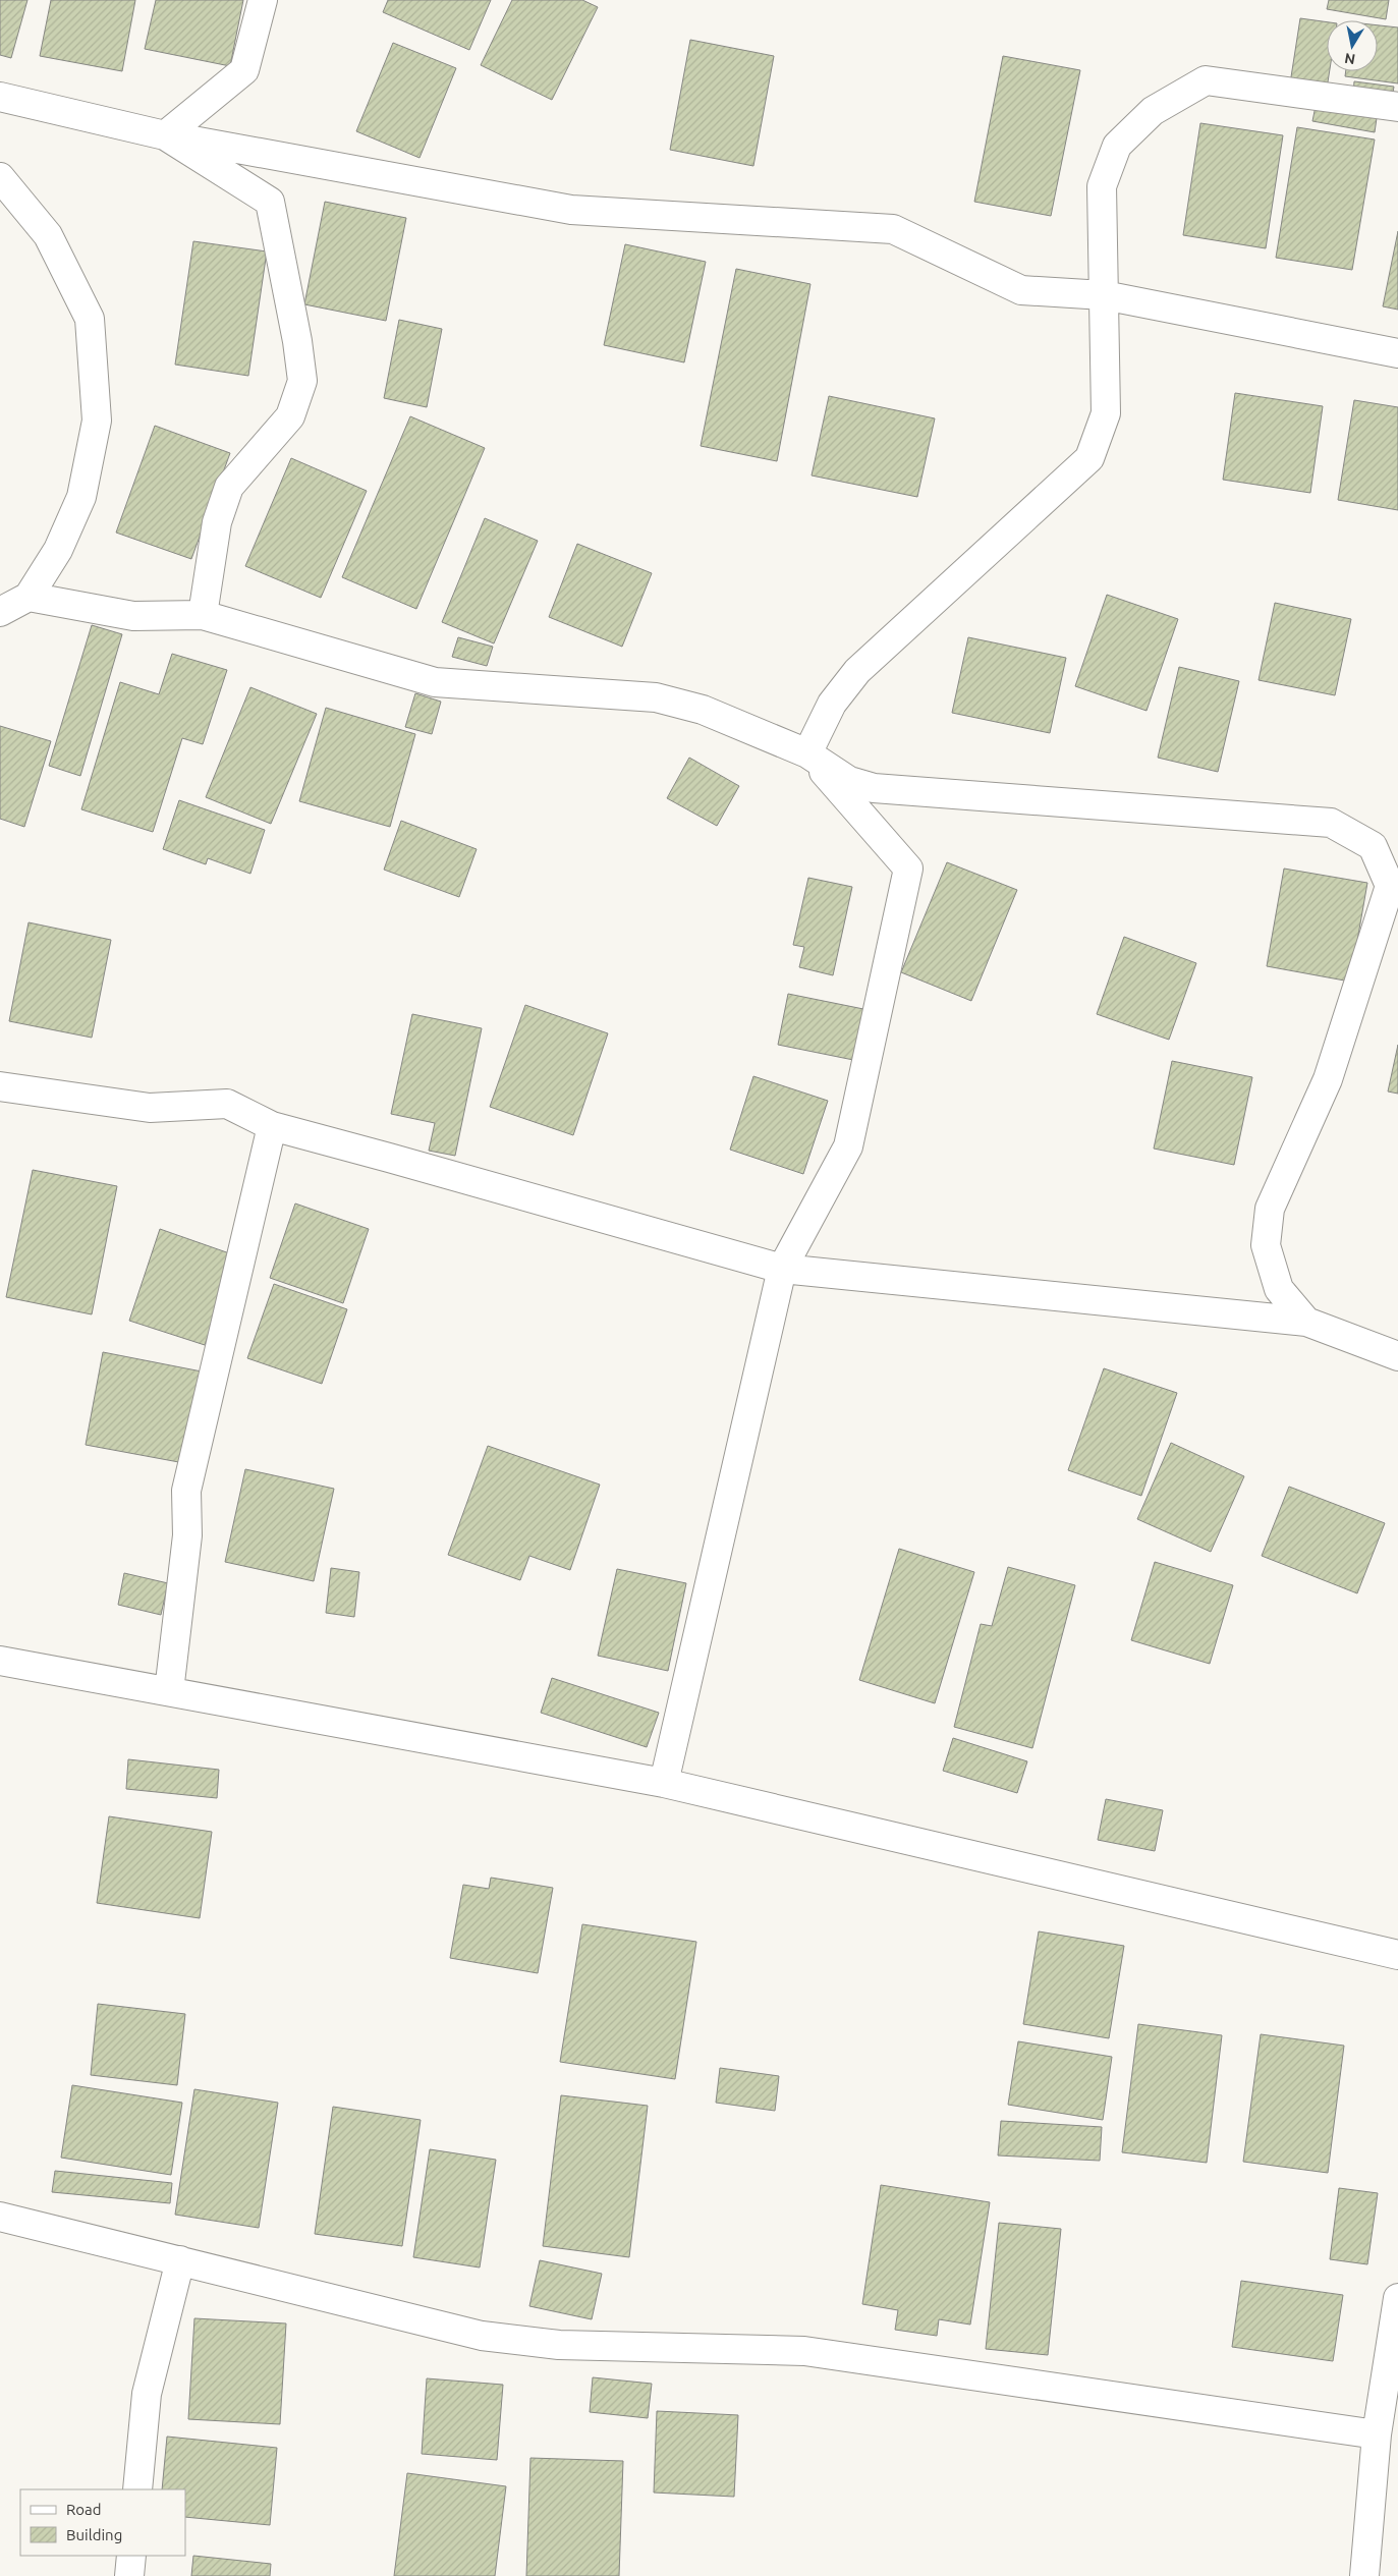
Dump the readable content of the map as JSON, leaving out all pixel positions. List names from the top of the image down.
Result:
{
  "legend": ["Road", "Building"],
  "north": "bottom"
}
